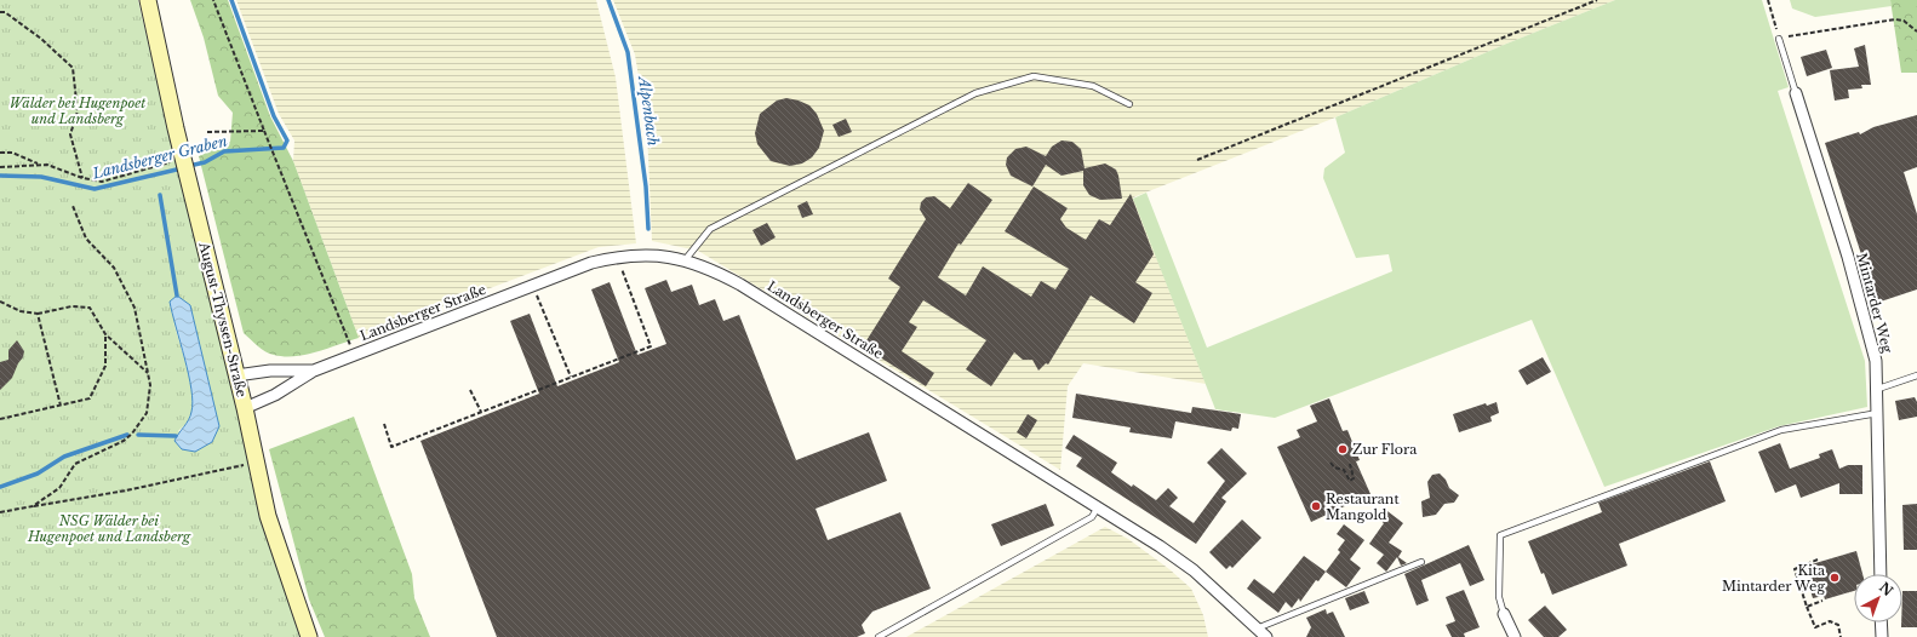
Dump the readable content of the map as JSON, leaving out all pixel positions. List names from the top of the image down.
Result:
{
  "streets": {
    "main road": ["August-Thyssen-Straße"],
    "street": ["Mintarder Weg", "Landsberger Straße"]
  },
  "crossings": [
    ["Landsberger Straße", "August-Thyssen-Straße"]
  ],
  "water": ["Alpenbach", "Landsberger Graben"],
  "parks": ["Wälder bei Hugenpoet und Landsberg", "NSG Wälder bei Hugenpoet und Landsberg"],
  "places": ["Zur Flora", "Restaurant Mangold", "Kita Mintarder Weg"],
  "north": "top right"
}
